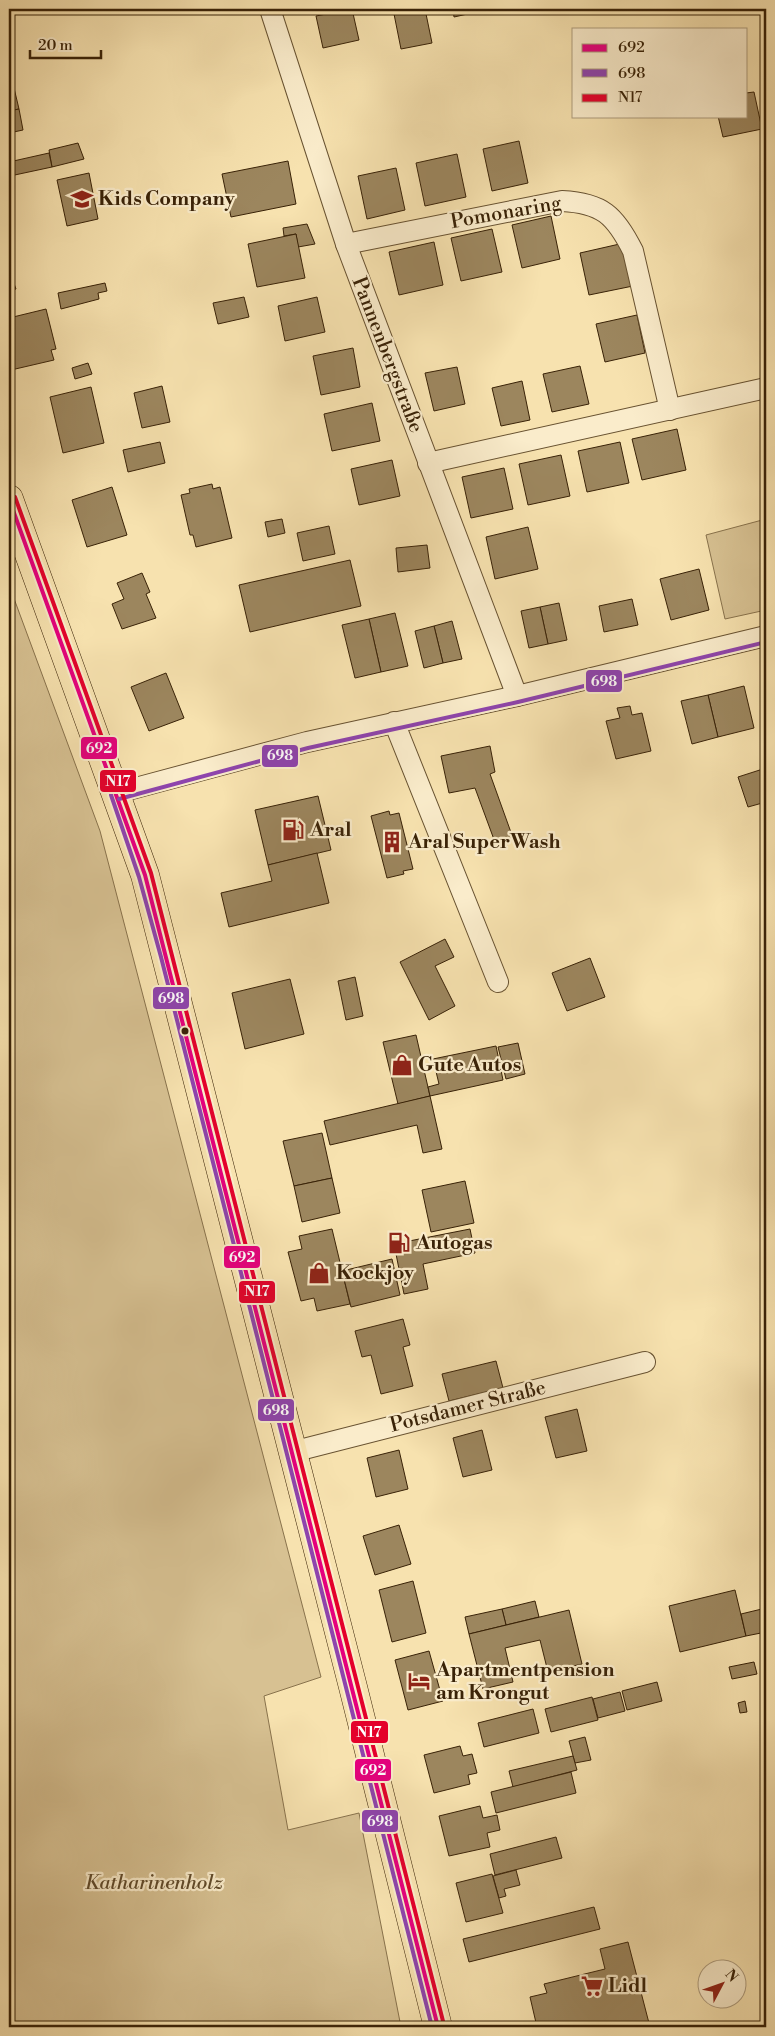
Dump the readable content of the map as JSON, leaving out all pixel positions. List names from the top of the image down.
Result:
{
  "streets": {
    "street": ["Pomonaring", "Pannenbergstraße", "Potsdamer Straße"]
  },
  "crossings": [
    ["Pomonaring", "Pannenbergstraße"]
  ],
  "parks": ["Katharinenholz"],
  "places": {
    "school or university": ["Kids Company"],
    "fuel station": ["Aral", "Autogas"],
    "building": ["Aral SuperWash"],
    "shop": ["Gute Autos", "Kockjoy"],
    "hotel": ["Apartmentpension am Krongut"],
    "supermarket": ["Lidl"]
  },
  "lines": ["transit line N17", "transit line 692", "transit line 698"],
  "legend": ["692", "698", "N17"],
  "scale_bar": "20 m",
  "north": "top right"
}
